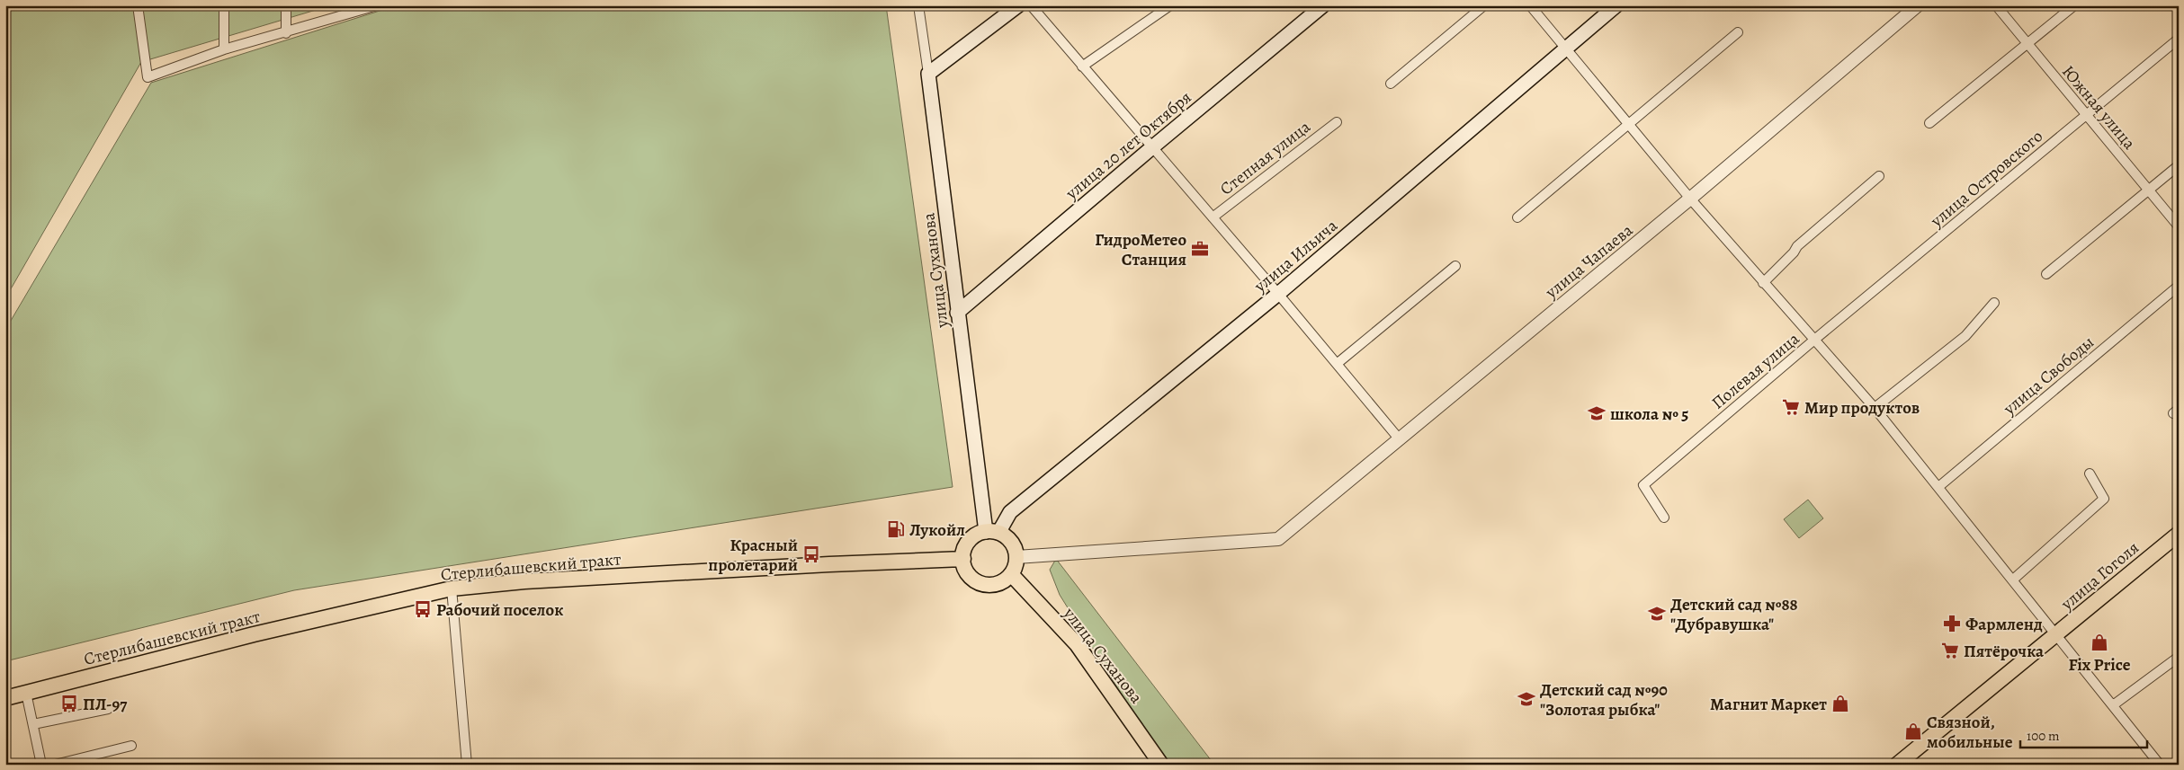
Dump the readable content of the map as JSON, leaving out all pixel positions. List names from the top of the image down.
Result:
{
  "streets": {
    "main road": [
      "улица 20 лет Октября",
      "улица Ильича",
      "улица Суханова",
      "Стерлибашевский тракт",
      "улица Гоголя"
    ],
    "street": [
      "Южная улица",
      "Степная улица",
      "улица Островского",
      "улица Чапаева",
      "Полевая улица",
      "улица Свободы"
    ]
  },
  "crossings": [
    ["Южная улица", "улица Островского"],
    ["улица 20 лет Октября", "Степная улица"],
    ["улица 20 лет Октября", "улица Суханова"],
    ["Степная улица", "улица Ильича"],
    ["Степная улица", "улица Чапаева"],
    ["улица Островского", "Полевая улица"],
    ["улица Ильича", "улица Чапаева"],
    ["улица Ильича", "улица Суханова"],
    ["улица Ильича", "Полевая улица"],
    ["улица Ильича", "Стерлибашевский тракт"],
    ["улица Чапаева", "улица Суханова"],
    ["улица Чапаева", "Полевая улица"],
    ["улица Чапаева", "Стерлибашевский тракт"],
    ["улица Суханова", "Стерлибашевский тракт"],
    ["Полевая улица", "улица Свободы"],
    ["Полевая улица", "улица Гоголя"]
  ],
  "places": {
    "office": ["ГидроМетео Станция"],
    "supermarket": ["Мир продуктов", "Пятёрочка"],
    "school or university": ["школа № 5", "Детский сад №88 \"Дубравушка\"", "Детский сад №90 \"Золотая рыбка\""],
    "fuel station": ["Лукойл"],
    "bus stop": ["Красный пролетарий", "Рабочий поселок", "ПЛ-97"],
    "pharmacy": ["Фармленд"],
    "shop": ["Fix Price", "Магнит Маркет", "Связной, мобильные"]
  },
  "scale_bar": "100 m"
}
